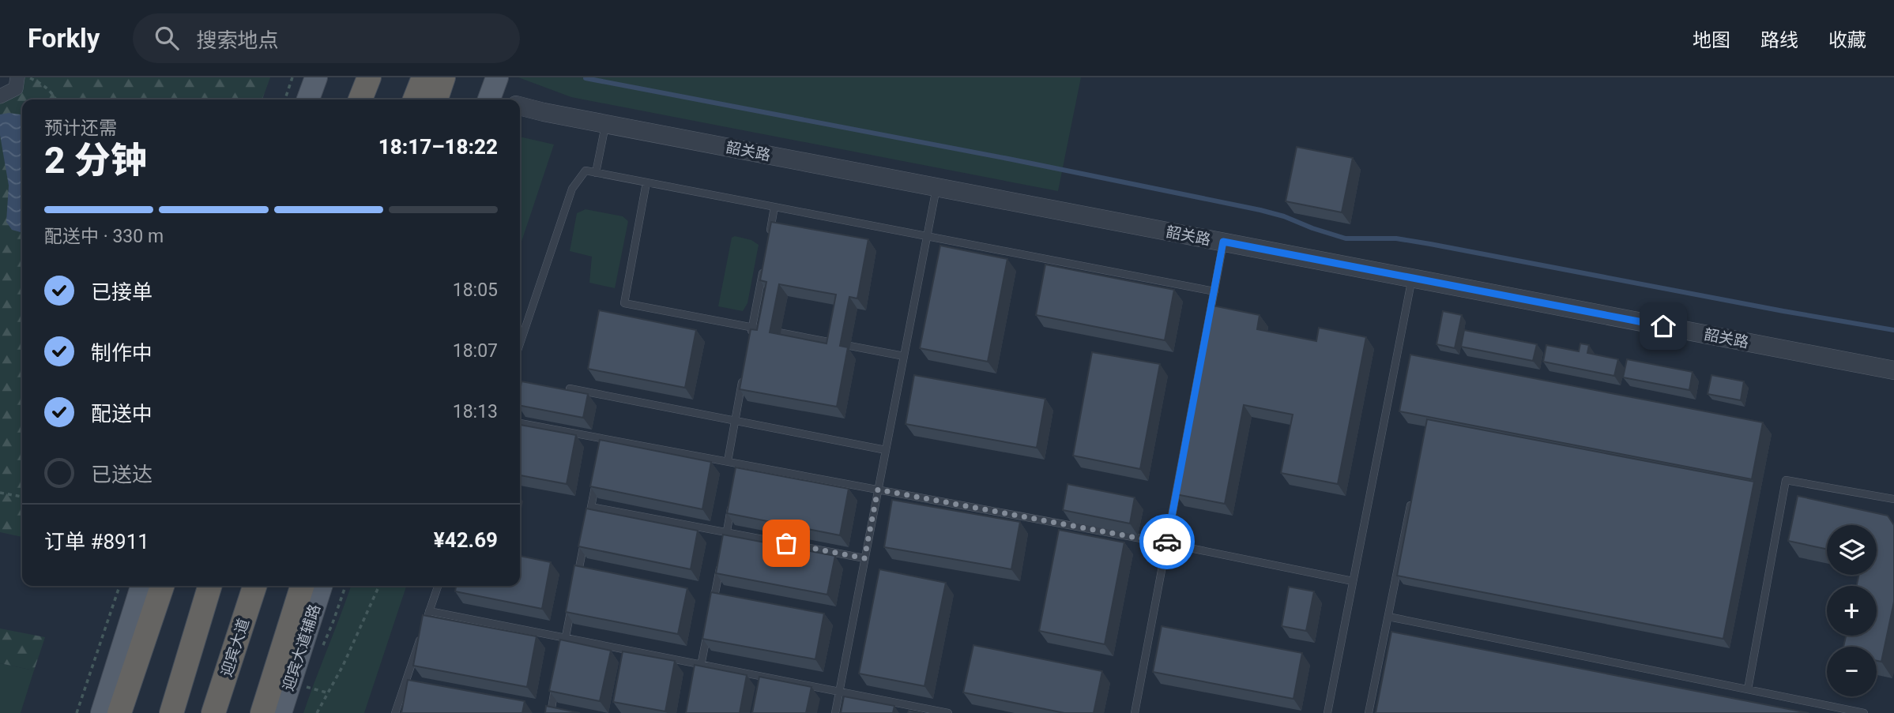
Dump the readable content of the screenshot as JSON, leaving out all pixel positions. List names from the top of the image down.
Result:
{
  "streets": {
    "highway": ["迎宾大道"],
    "main road": ["迎宾大道辅路"],
    "street": ["韶关路"]
  },
  "page": {
    "header": "Forkly",
    "search": "搜索地点",
    "nav": ["地图", "路线", "收藏"],
    "heading": ["2 分钟", "预计还需", "18:17–18:22"],
    "panel": ["订单 #8911", "¥42.69"],
    "bar": "配送中 · 330 m",
    "list": [
      ["已接单", "18:05"],
      ["制作中", "18:07"],
      ["配送中", "18:13"],
      "已送达"
    ],
    "map_buttons": ["+", "−"]
  }
}
